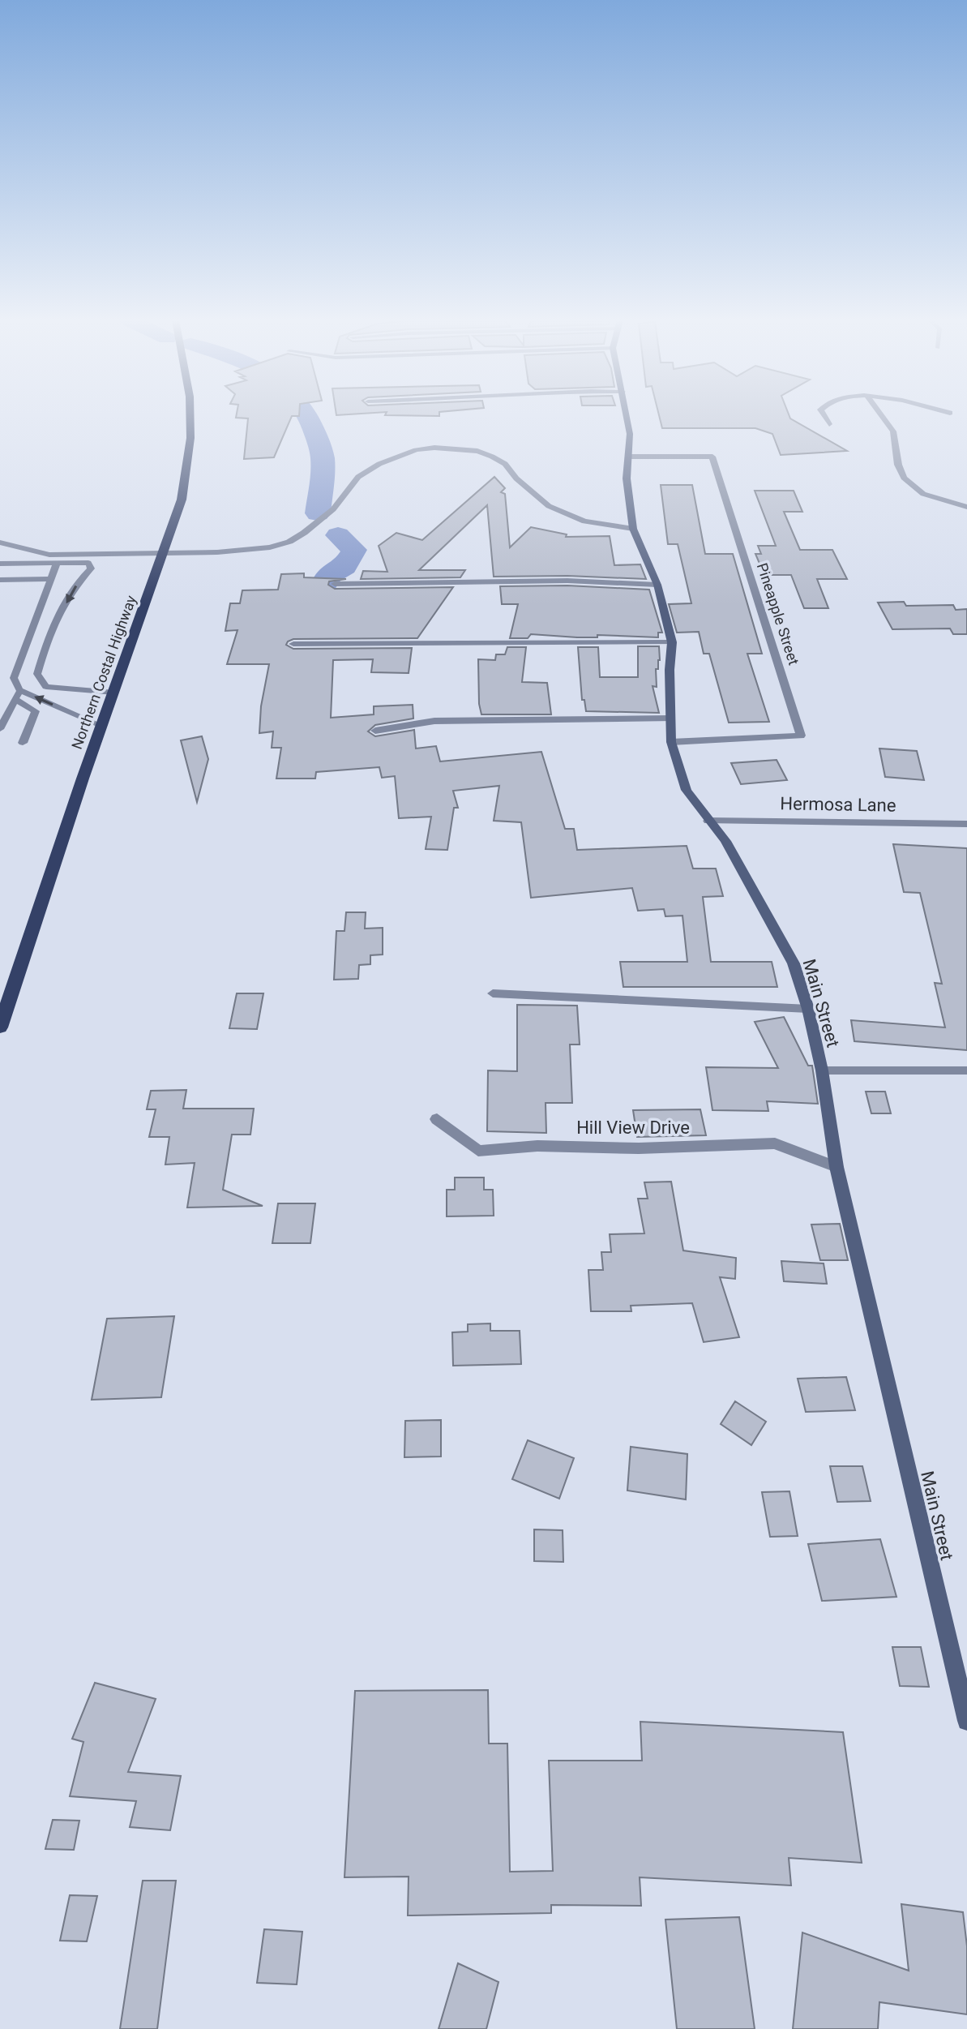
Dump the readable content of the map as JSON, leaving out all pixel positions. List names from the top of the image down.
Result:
{
  "streets": {
    "main road": ["Northern Costal Highway"],
    "street": [
      "Pineapple Street",
      "Hermosa Lane",
      "Main Street",
      "Hill View Drive"
    ]
  },
  "crossings": [
    ["Pineapple Street", "Main Street"],
    ["Hermosa Lane", "Main Street"],
    ["Main Street", "Hill View Drive"]
  ]
}
